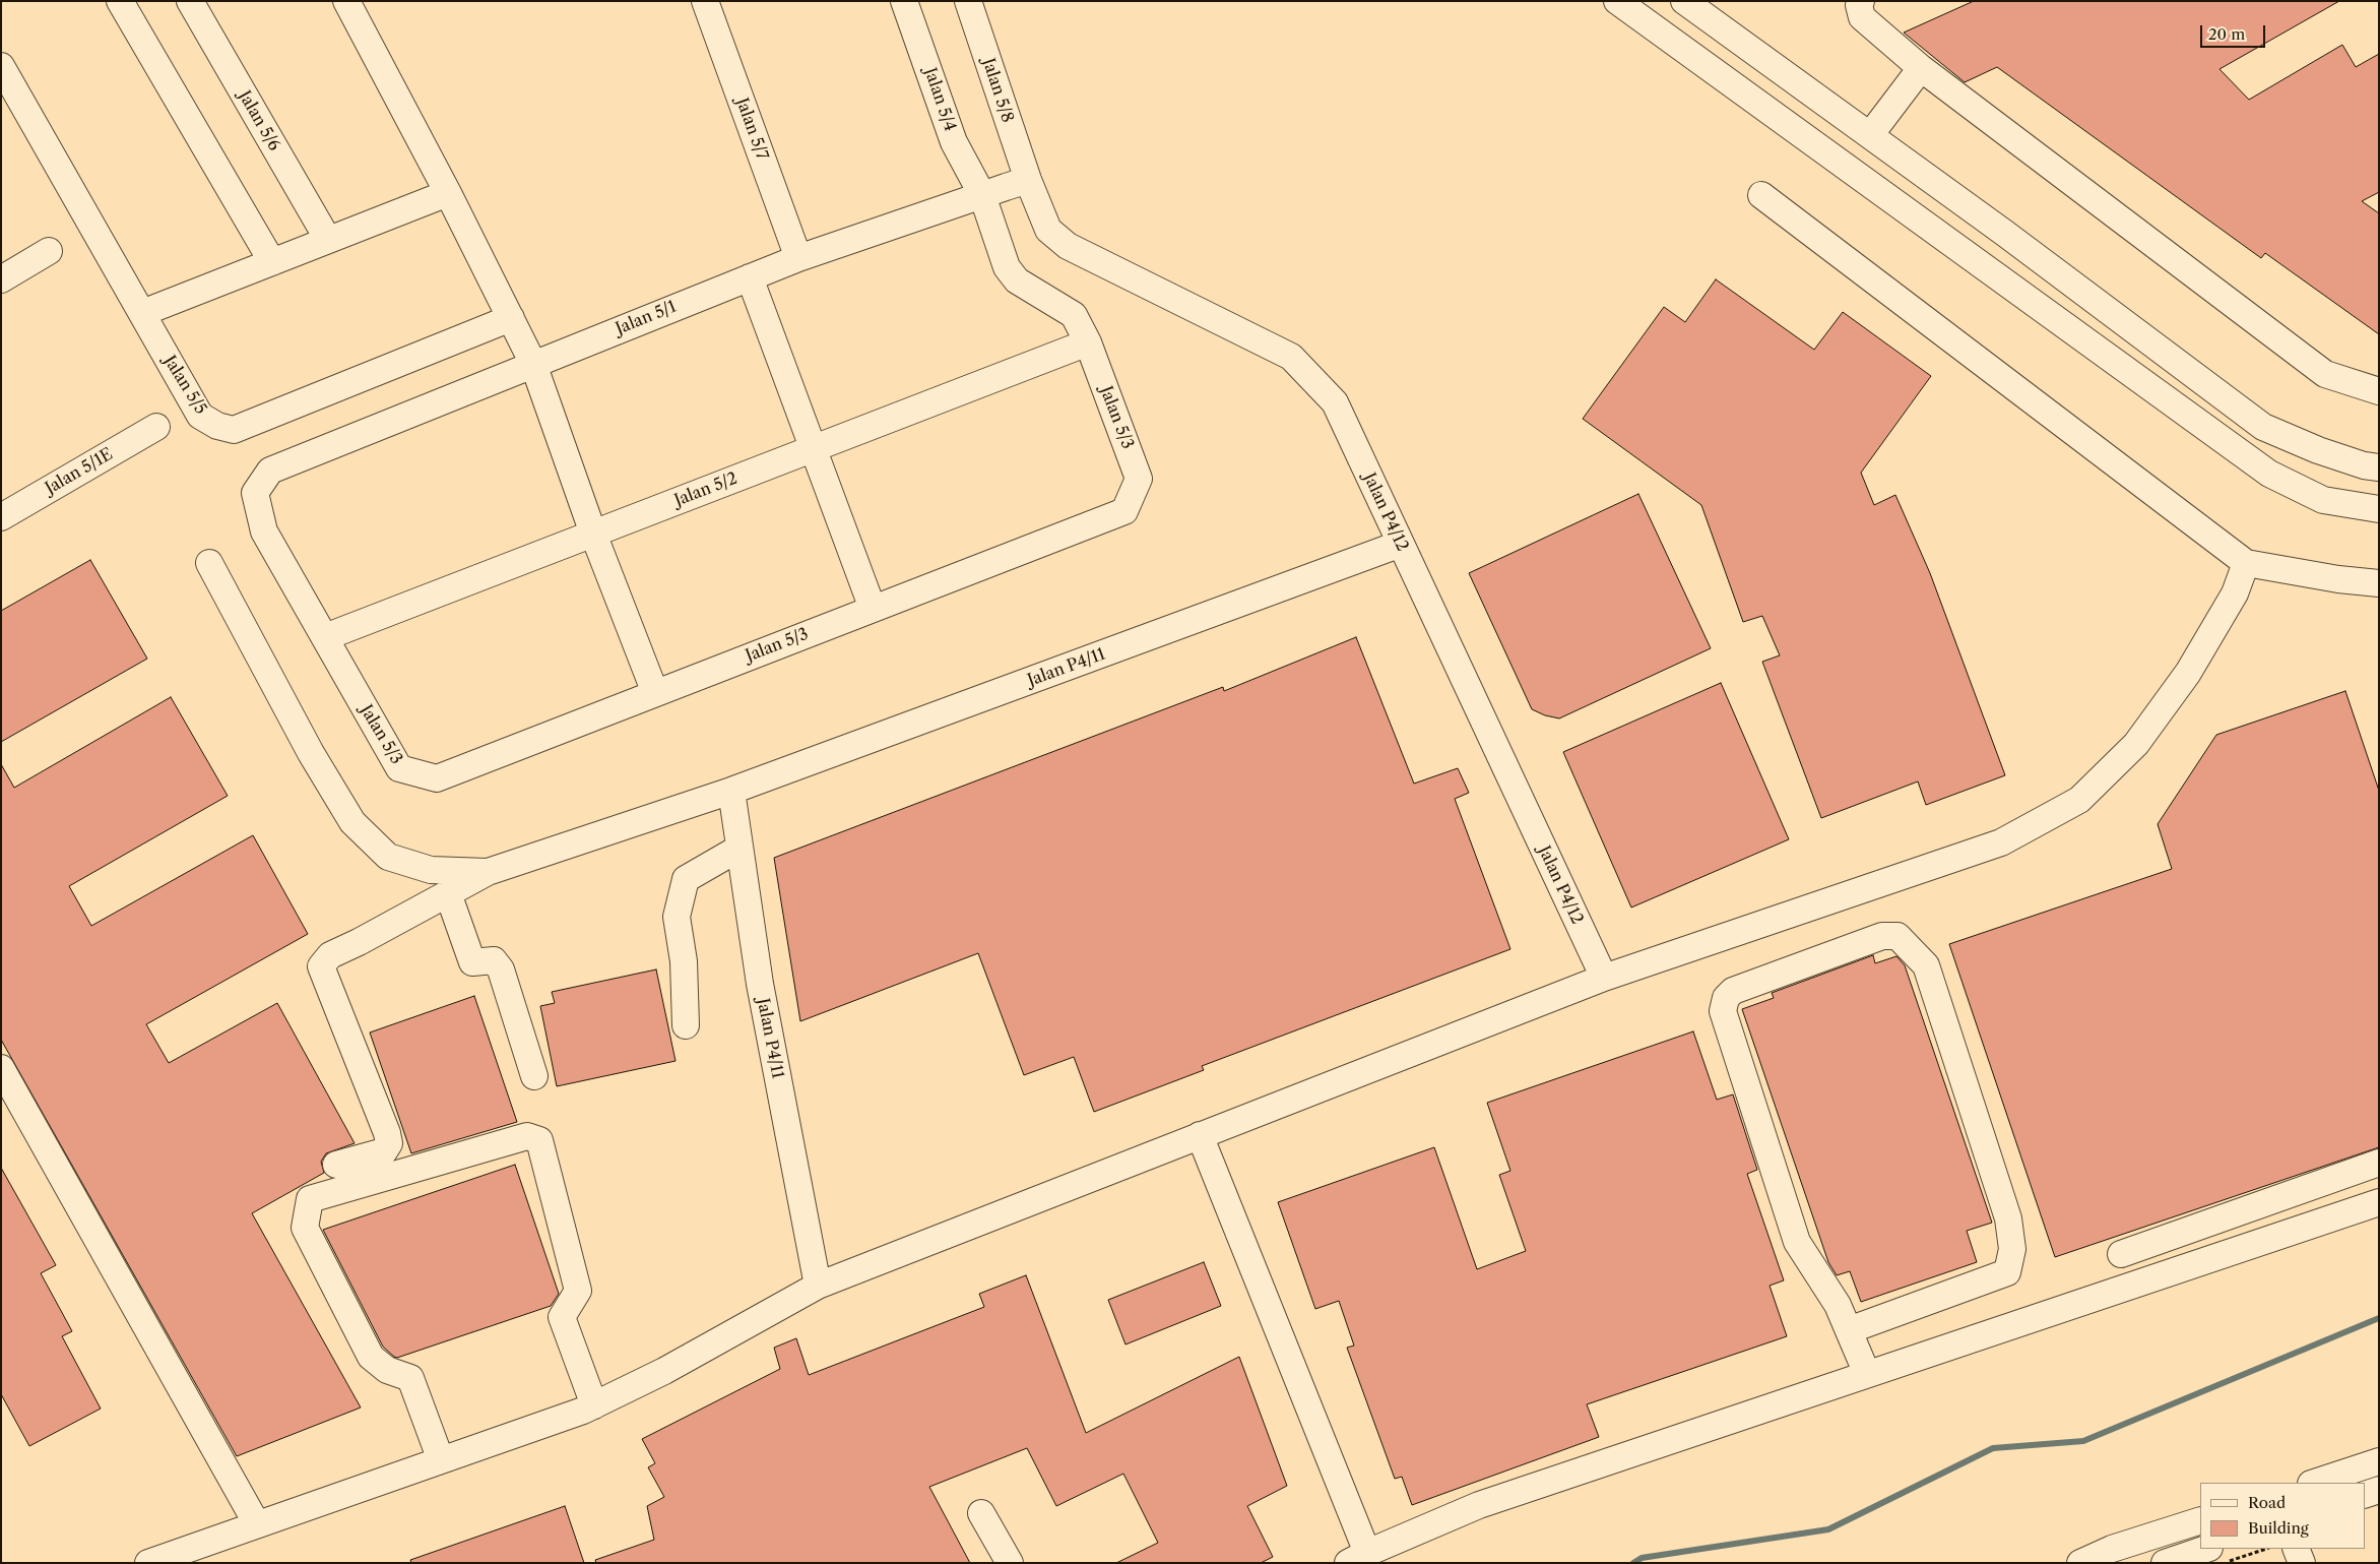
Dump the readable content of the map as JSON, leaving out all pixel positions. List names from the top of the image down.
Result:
{
  "streets": {
    "street": [
      "Jalan 5/8",
      "Jalan 5/4",
      "Jalan 5/6",
      "Jalan 5/7",
      "Jalan 5/1",
      "Jalan 5/5",
      "Jalan 5/3",
      "Jalan 5/1E",
      "Jalan 5/2",
      "Jalan P4/12",
      "Jalan P4/11"
    ]
  },
  "crossings": [
    ["Jalan 5/8", "Jalan 5/1"],
    ["Jalan 5/8", "Jalan P4/12"],
    ["Jalan 5/4", "Jalan 5/1"],
    ["Jalan 5/4", "Jalan 5/3"],
    ["Jalan 5/7", "Jalan 5/1"],
    ["Jalan 5/1", "Jalan 5/3"],
    ["Jalan 5/1", "Jalan P4/12"],
    ["Jalan 5/3", "Jalan 5/2"],
    ["Jalan P4/12", "Jalan P4/11"]
  ],
  "legend": ["Road", "Building"],
  "scale_bar": "20 m"
}
